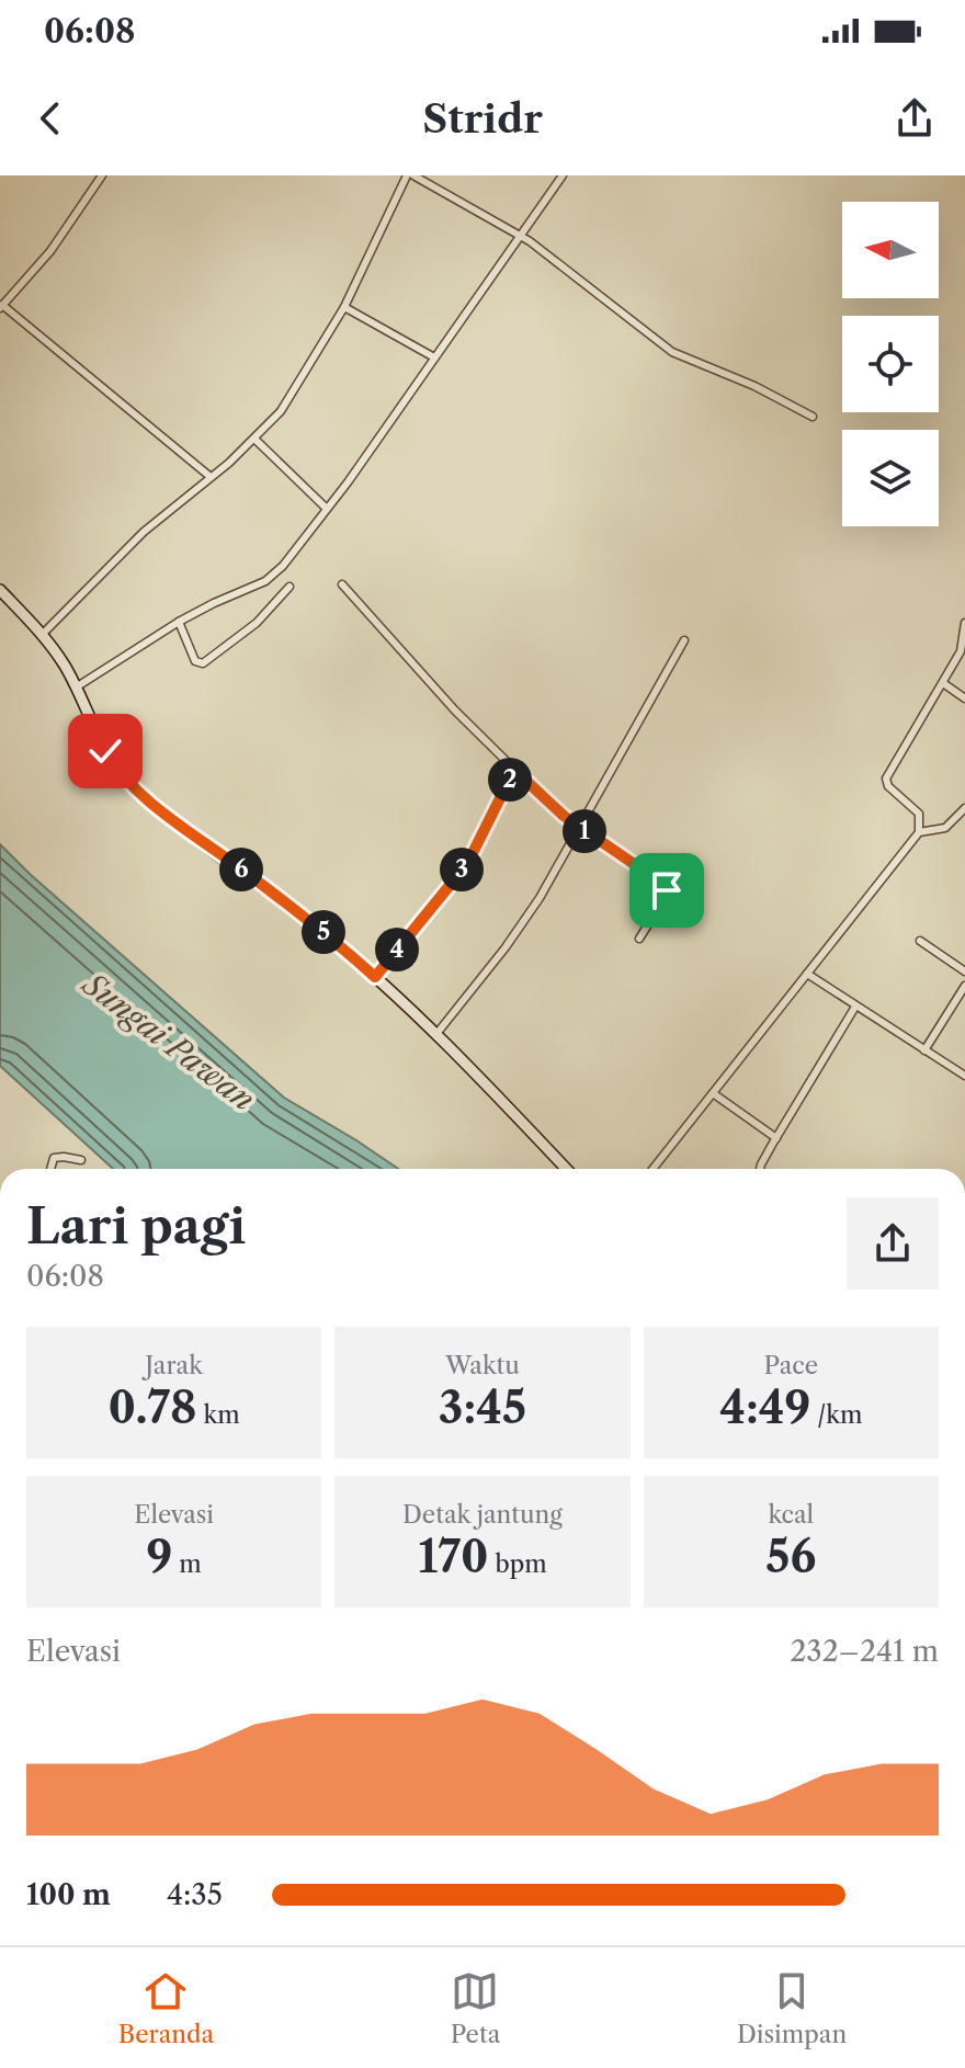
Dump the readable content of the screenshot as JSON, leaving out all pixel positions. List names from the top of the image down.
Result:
{
  "water": ["Sungai Pawan"],
  "north": "left",
  "page": {
    "status": "06:08",
    "header": "Stridr",
    "pins": [
      "2",
      "1",
      "3",
      "6",
      "5",
      "4"
    ],
    "heading": ["Lari pagi", "06:08"],
    "stats": [
      ["Jarak", "0.78 km"],
      ["Waktu", "3:45"],
      ["Pace", "4:49 /km"],
      ["Elevasi", "9 m"],
      ["Detak jantung", "170 bpm"],
      ["kcal", "56"]
    ],
    "chart": ["Elevasi", "232–241 m"],
    "list": [
      {
        "name": "100 m",
        "note": "4:35"
      }
    ],
    "tabs": ["Beranda", "Peta", "Disimpan"]
  }
}
